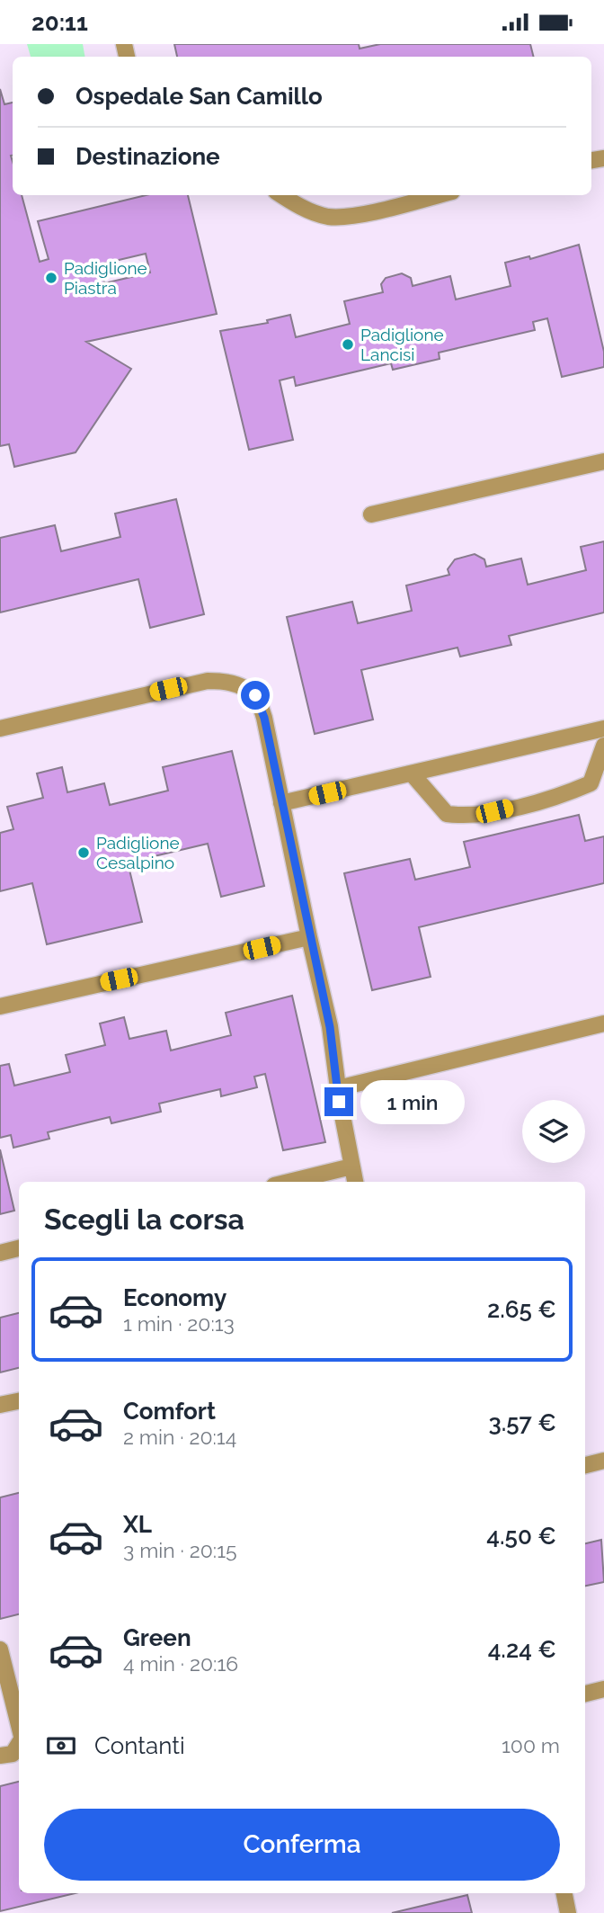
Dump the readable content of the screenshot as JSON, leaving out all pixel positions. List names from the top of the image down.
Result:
{
  "places": ["Padiglione Piastra", "Padiglione Lancisi", "Padiglione Cesalpino"],
  "page": {
    "status": "20:11",
    "banner": ["Ospedale San Camillo", "Destinazione"],
    "bubble": "1 min",
    "heading": "Scegli la corsa",
    "list": [
      {
        "name": "Economy",
        "note": "1 min · 20:13",
        "value": "2.65 €"
      },
      {
        "name": "Comfort",
        "note": "2 min · 20:14",
        "value": "3.57 €"
      },
      {
        "name": "XL",
        "note": "3 min · 20:15",
        "value": "4.50 €"
      },
      {
        "name": "Green",
        "note": "4 min · 20:16",
        "value": "4.24 €"
      }
    ],
    "pay": ["Contanti", "100 m"],
    "buttons": "Conferma"
  }
}
